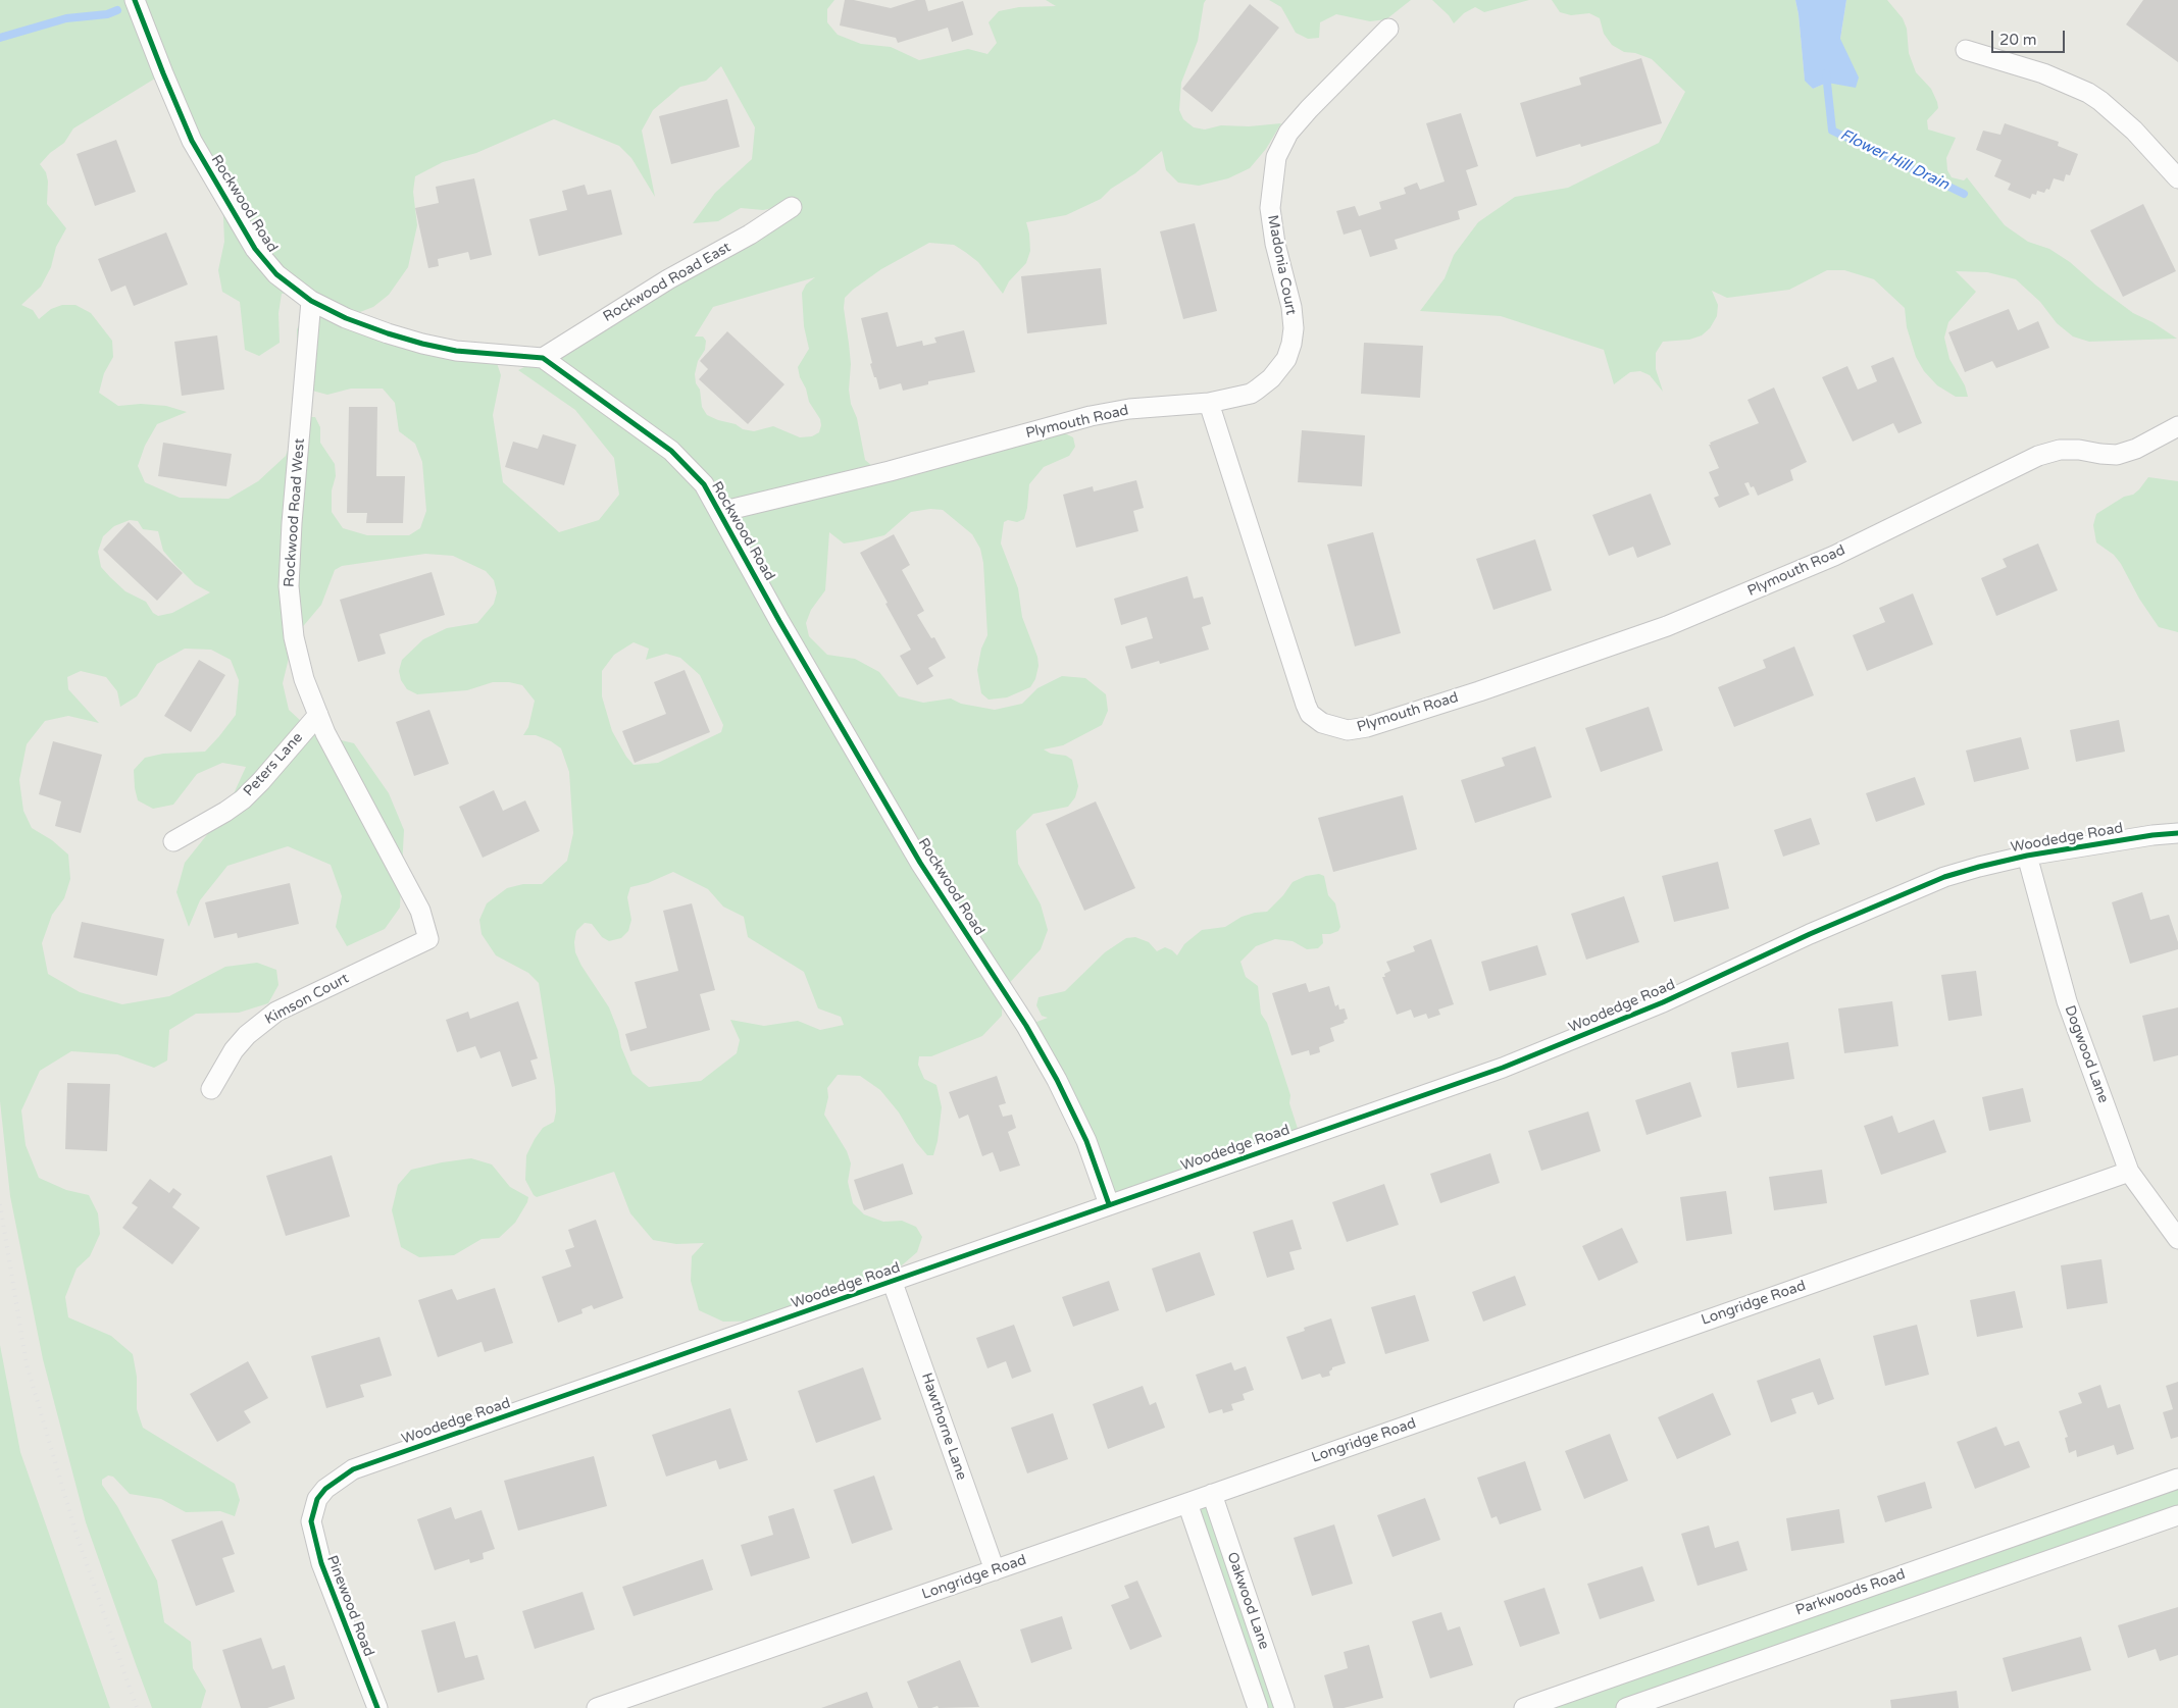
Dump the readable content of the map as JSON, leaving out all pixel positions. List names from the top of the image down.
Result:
{
  "streets": {
    "street": [
      "Rockwood Road",
      "Madonia Court",
      "Rockwood Road East",
      "Plymouth Road",
      "Rockwood Road West",
      "Peters Lane",
      "Woodedge Road",
      "Kimson Court",
      "Dogwood Lane",
      "Longridge Road",
      "Hawthorne Lane",
      "Parkwoods Road",
      "Oakwood Lane",
      "Pinewood Road"
    ]
  },
  "crossings": [
    ["Rockwood Road", "Rockwood Road East"],
    ["Rockwood Road", "Plymouth Road"],
    ["Rockwood Road", "Rockwood Road West"],
    ["Rockwood Road", "Woodedge Road"],
    ["Madonia Court", "Plymouth Road"],
    ["Rockwood Road West", "Peters Lane"],
    ["Rockwood Road West", "Kimson Court"],
    ["Woodedge Road", "Dogwood Lane"],
    ["Woodedge Road", "Hawthorne Lane"],
    ["Woodedge Road", "Pinewood Road"],
    ["Dogwood Lane", "Longridge Road"],
    ["Longridge Road", "Hawthorne Lane"],
    ["Longridge Road", "Oakwood Lane"]
  ],
  "water": ["Flower Hill Drain"],
  "scale_bar": "20 m"
}
